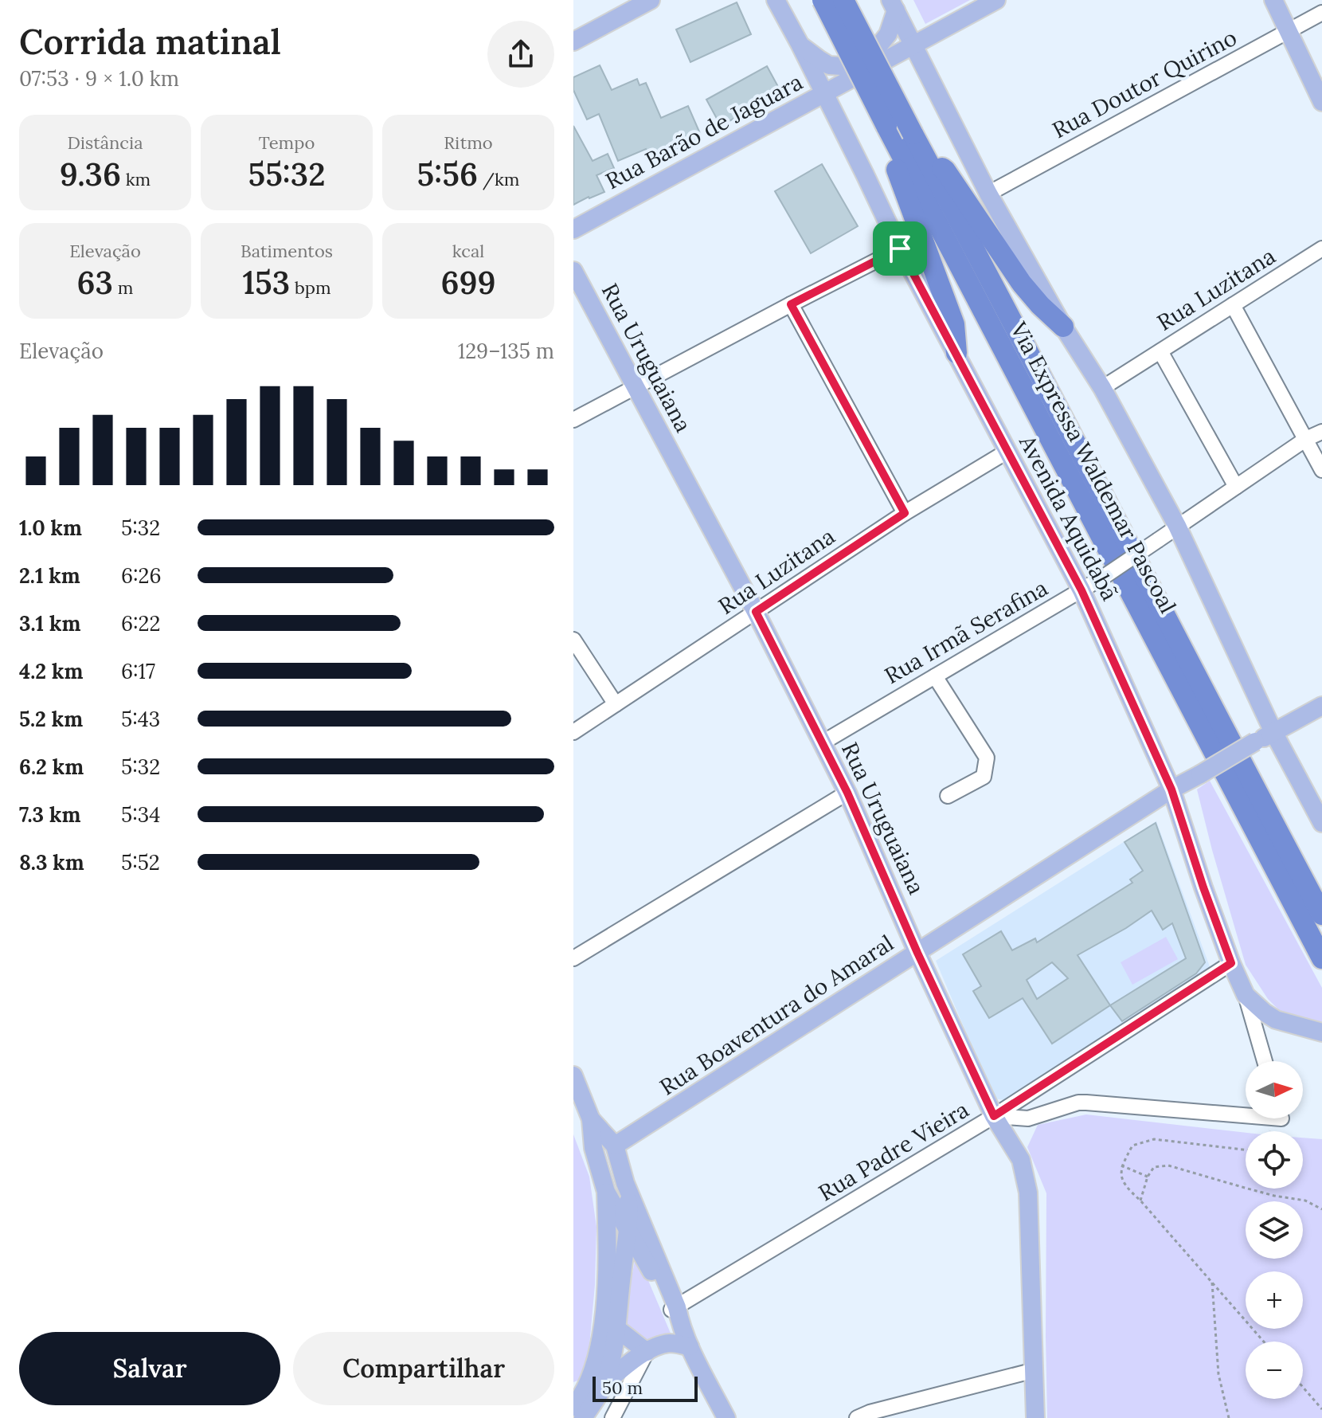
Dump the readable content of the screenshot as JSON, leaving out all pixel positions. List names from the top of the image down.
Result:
{
  "streets": {
    "highway": ["Via Expressa Waldemar Pascoal"],
    "main road": [
      "Rua Barão de Jaguara",
      "Rua Uruguaiana",
      "Avenida Aquidabã",
      "Rua Boaventura do Amaral"
    ],
    "street": [
      "Rua Doutor Quirino",
      "Rua Luzitana",
      "Rua Irmã Serafina",
      "Rua Padre Vieira"
    ]
  },
  "crossings": [
    ["Rua Barão de Jaguara", "Avenida Aquidabã"],
    ["Rua Luzitana", "Rua Uruguaiana"],
    ["Rua Luzitana", "Avenida Aquidabã"],
    ["Rua Uruguaiana", "Rua Irmã Serafina"],
    ["Rua Uruguaiana", "Rua Boaventura do Amaral"],
    ["Rua Uruguaiana", "Rua Padre Vieira"],
    ["Avenida Aquidabã", "Rua Irmã Serafina"],
    ["Avenida Aquidabã", "Rua Boaventura do Amaral"],
    ["Avenida Aquidabã", "Rua Padre Vieira"]
  ],
  "scale_bar": "50 m",
  "north": "right",
  "page": {
    "heading": ["Corrida matinal", "07:53 · 9 × 1.0 km"],
    "stats": [
      ["Distância", "9.36 km"],
      ["Tempo", "55:32"],
      ["Ritmo", "5:56 /km"],
      ["Elevação", "63 m"],
      ["Batimentos", "153 bpm"],
      ["kcal", "699"]
    ],
    "chart": ["Elevação", "129–135 m"],
    "list": [
      {
        "name": "1.0 km",
        "note": "5:32"
      },
      {
        "name": "2.1 km",
        "note": "6:26"
      },
      {
        "name": "3.1 km",
        "note": "6:22"
      },
      {
        "name": "4.2 km",
        "note": "6:17"
      },
      {
        "name": "5.2 km",
        "note": "5:43"
      },
      {
        "name": "6.2 km",
        "note": "5:32"
      },
      {
        "name": "7.3 km",
        "note": "5:34"
      },
      {
        "name": "8.3 km",
        "note": "5:52"
      }
    ],
    "map_buttons": ["+", "−"],
    "buttons": ["Salvar", "Compartilhar"],
    "scale": "50 m"
  }
}
